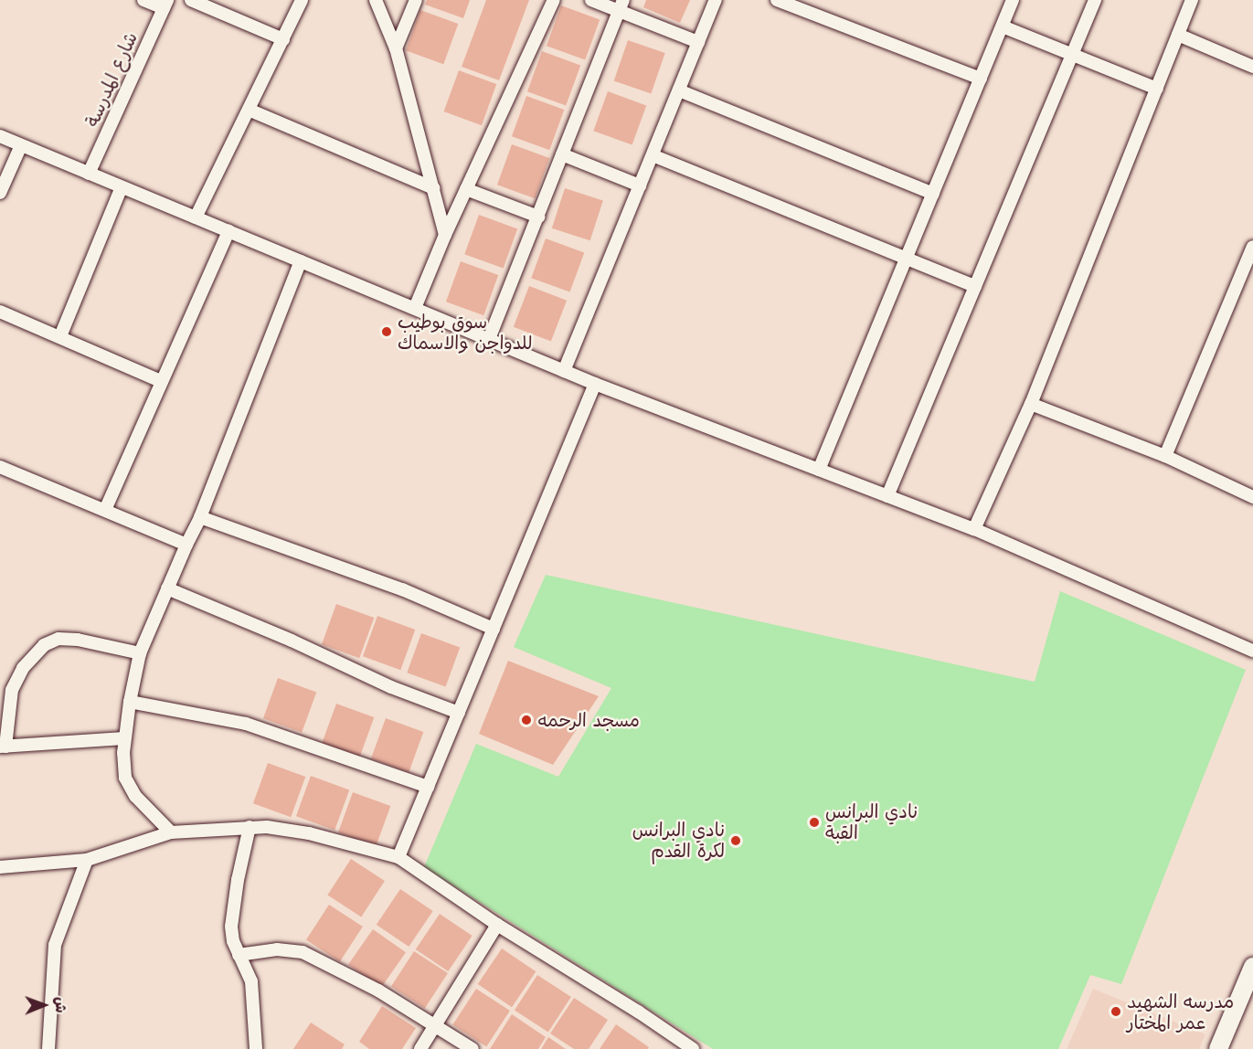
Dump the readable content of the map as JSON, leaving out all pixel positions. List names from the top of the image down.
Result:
{
  "streets": {
    "street": ["شارع المدرسة"]
  },
  "places": [
    "سوق بوطيب للدواجن والاسماك",
    "مسجد الرحمه",
    "نادي البرانس القبة",
    "نادي البرانس لكرة القدم",
    "مدرسه الشهيد عمر المختار"
  ],
  "north": "right"
}
